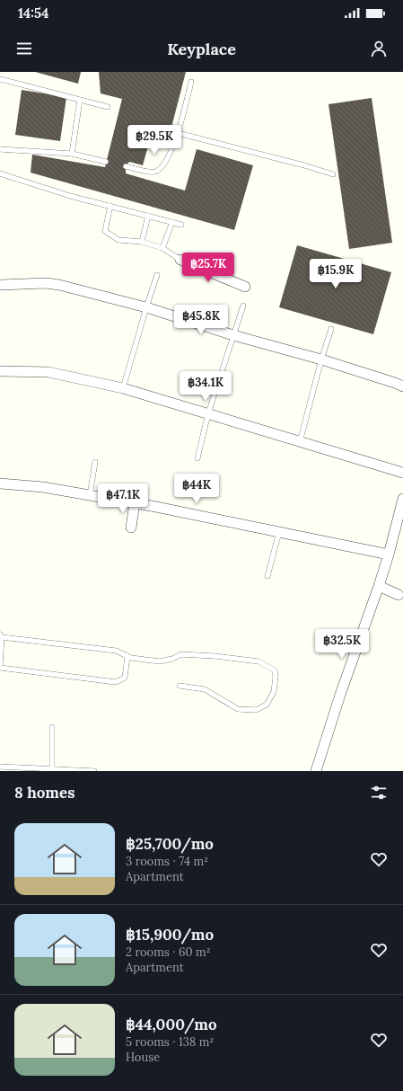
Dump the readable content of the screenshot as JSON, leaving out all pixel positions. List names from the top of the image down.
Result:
{
  "page": {
    "status": "14:54",
    "header": "Keyplace",
    "price": [
      "฿29.5K",
      "฿25.7K",
      "฿15.9K",
      "฿45.8K",
      "฿34.1K",
      "฿44K",
      "฿47.1K",
      "฿32.5K"
    ],
    "heading": "8 homes",
    "list": [
      {
        "name": "฿25,700/mo",
        "note": "3 rooms · 74 m² · Apartment"
      },
      {
        "name": "฿15,900/mo",
        "note": "2 rooms · 60 m² · Apartment"
      },
      {
        "name": "฿44,000/mo",
        "note": "5 rooms · 138 m² · House"
      }
    ]
  }
}
